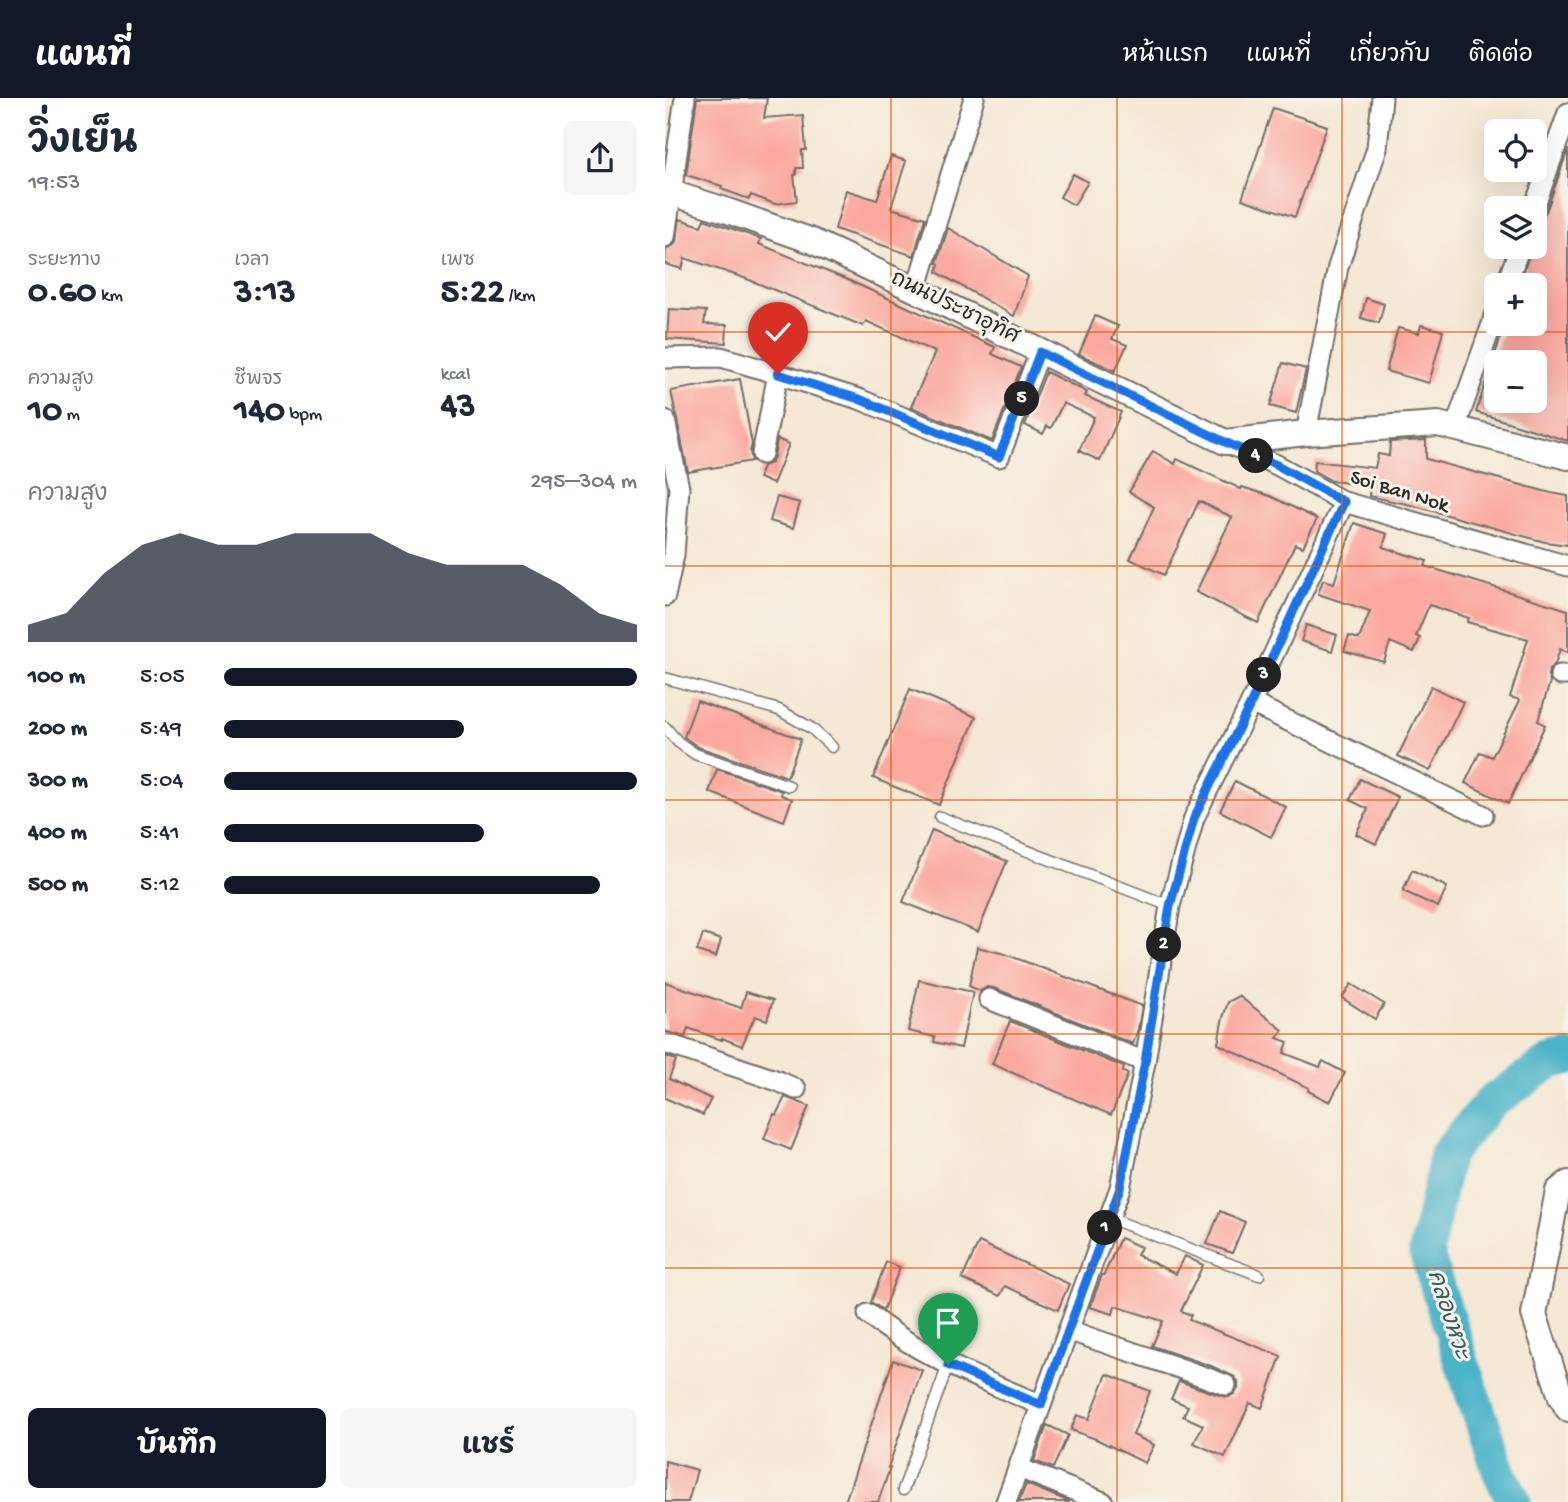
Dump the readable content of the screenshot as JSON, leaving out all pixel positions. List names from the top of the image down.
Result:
{
  "streets": {
    "street": ["ถนนประชาอุทิศ", "Soi Ban Nok"]
  },
  "crossings": [
    ["ถนนประชาอุทิศ", "Soi Ban Nok"]
  ],
  "water": ["คลองหวะ"],
  "page": {
    "header": "แผนที่",
    "nav": [
      "หน้าแรก",
      "แผนที่",
      "เกี่ยวกับ",
      "ติดต่อ"
    ],
    "heading": ["วิ่งเย็น", "19:53"],
    "map_buttons": ["+", "−"],
    "stats": [
      ["ระยะทาง", "0.60 km"],
      ["เวลา", "3:13"],
      ["เพซ", "5:22 /km"],
      ["ความสูง", "10 m"],
      ["ชีพจร", "140 bpm"],
      ["kcal", "43"]
    ],
    "pins": [
      "5",
      "4",
      "3",
      "2",
      "1"
    ],
    "chart": ["ความสูง", "295–304 m"],
    "list": [
      {
        "name": "100 m",
        "note": "5:05"
      },
      {
        "name": "200 m",
        "note": "5:49"
      },
      {
        "name": "300 m",
        "note": "5:04"
      },
      {
        "name": "400 m",
        "note": "5:41"
      },
      {
        "name": "500 m",
        "note": "5:12"
      }
    ],
    "buttons": ["บันทึก", "แชร์"]
  }
}
